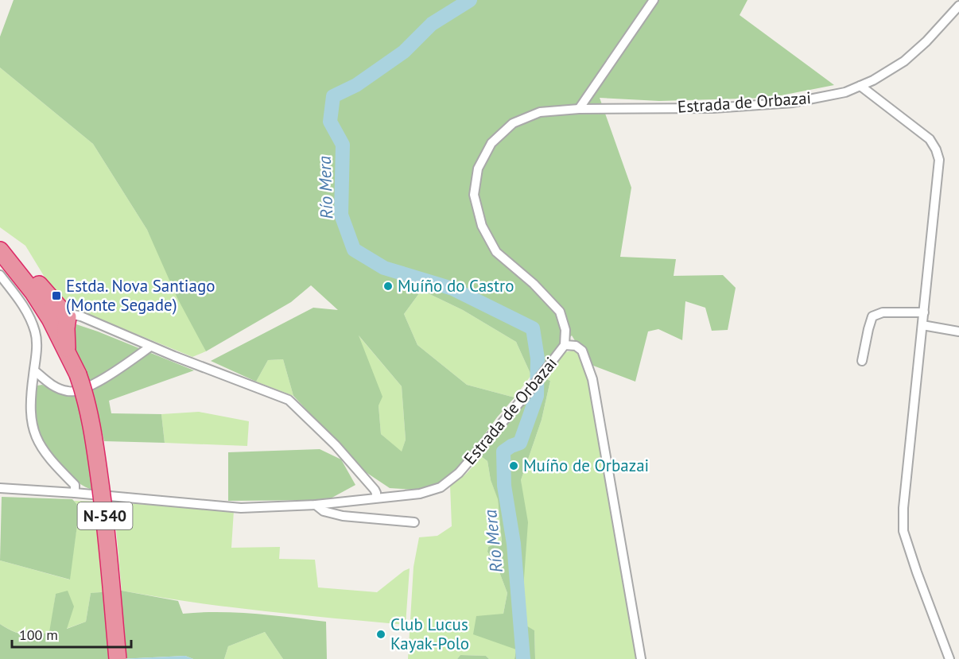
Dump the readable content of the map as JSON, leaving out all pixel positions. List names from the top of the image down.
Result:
{
  "streets": {
    "highway": ["N-540"],
    "street": ["Estrada de Orbazai"]
  },
  "water": ["Río Mera"],
  "places": {
    "other": ["Muíño do Castro", "Muíño de Orbazai", "Club Lucus Kayak-Polo"],
    "transit": ["Estda. Nova Santiago (Monte Segade)"]
  },
  "scale_bar": "100 m"
}
